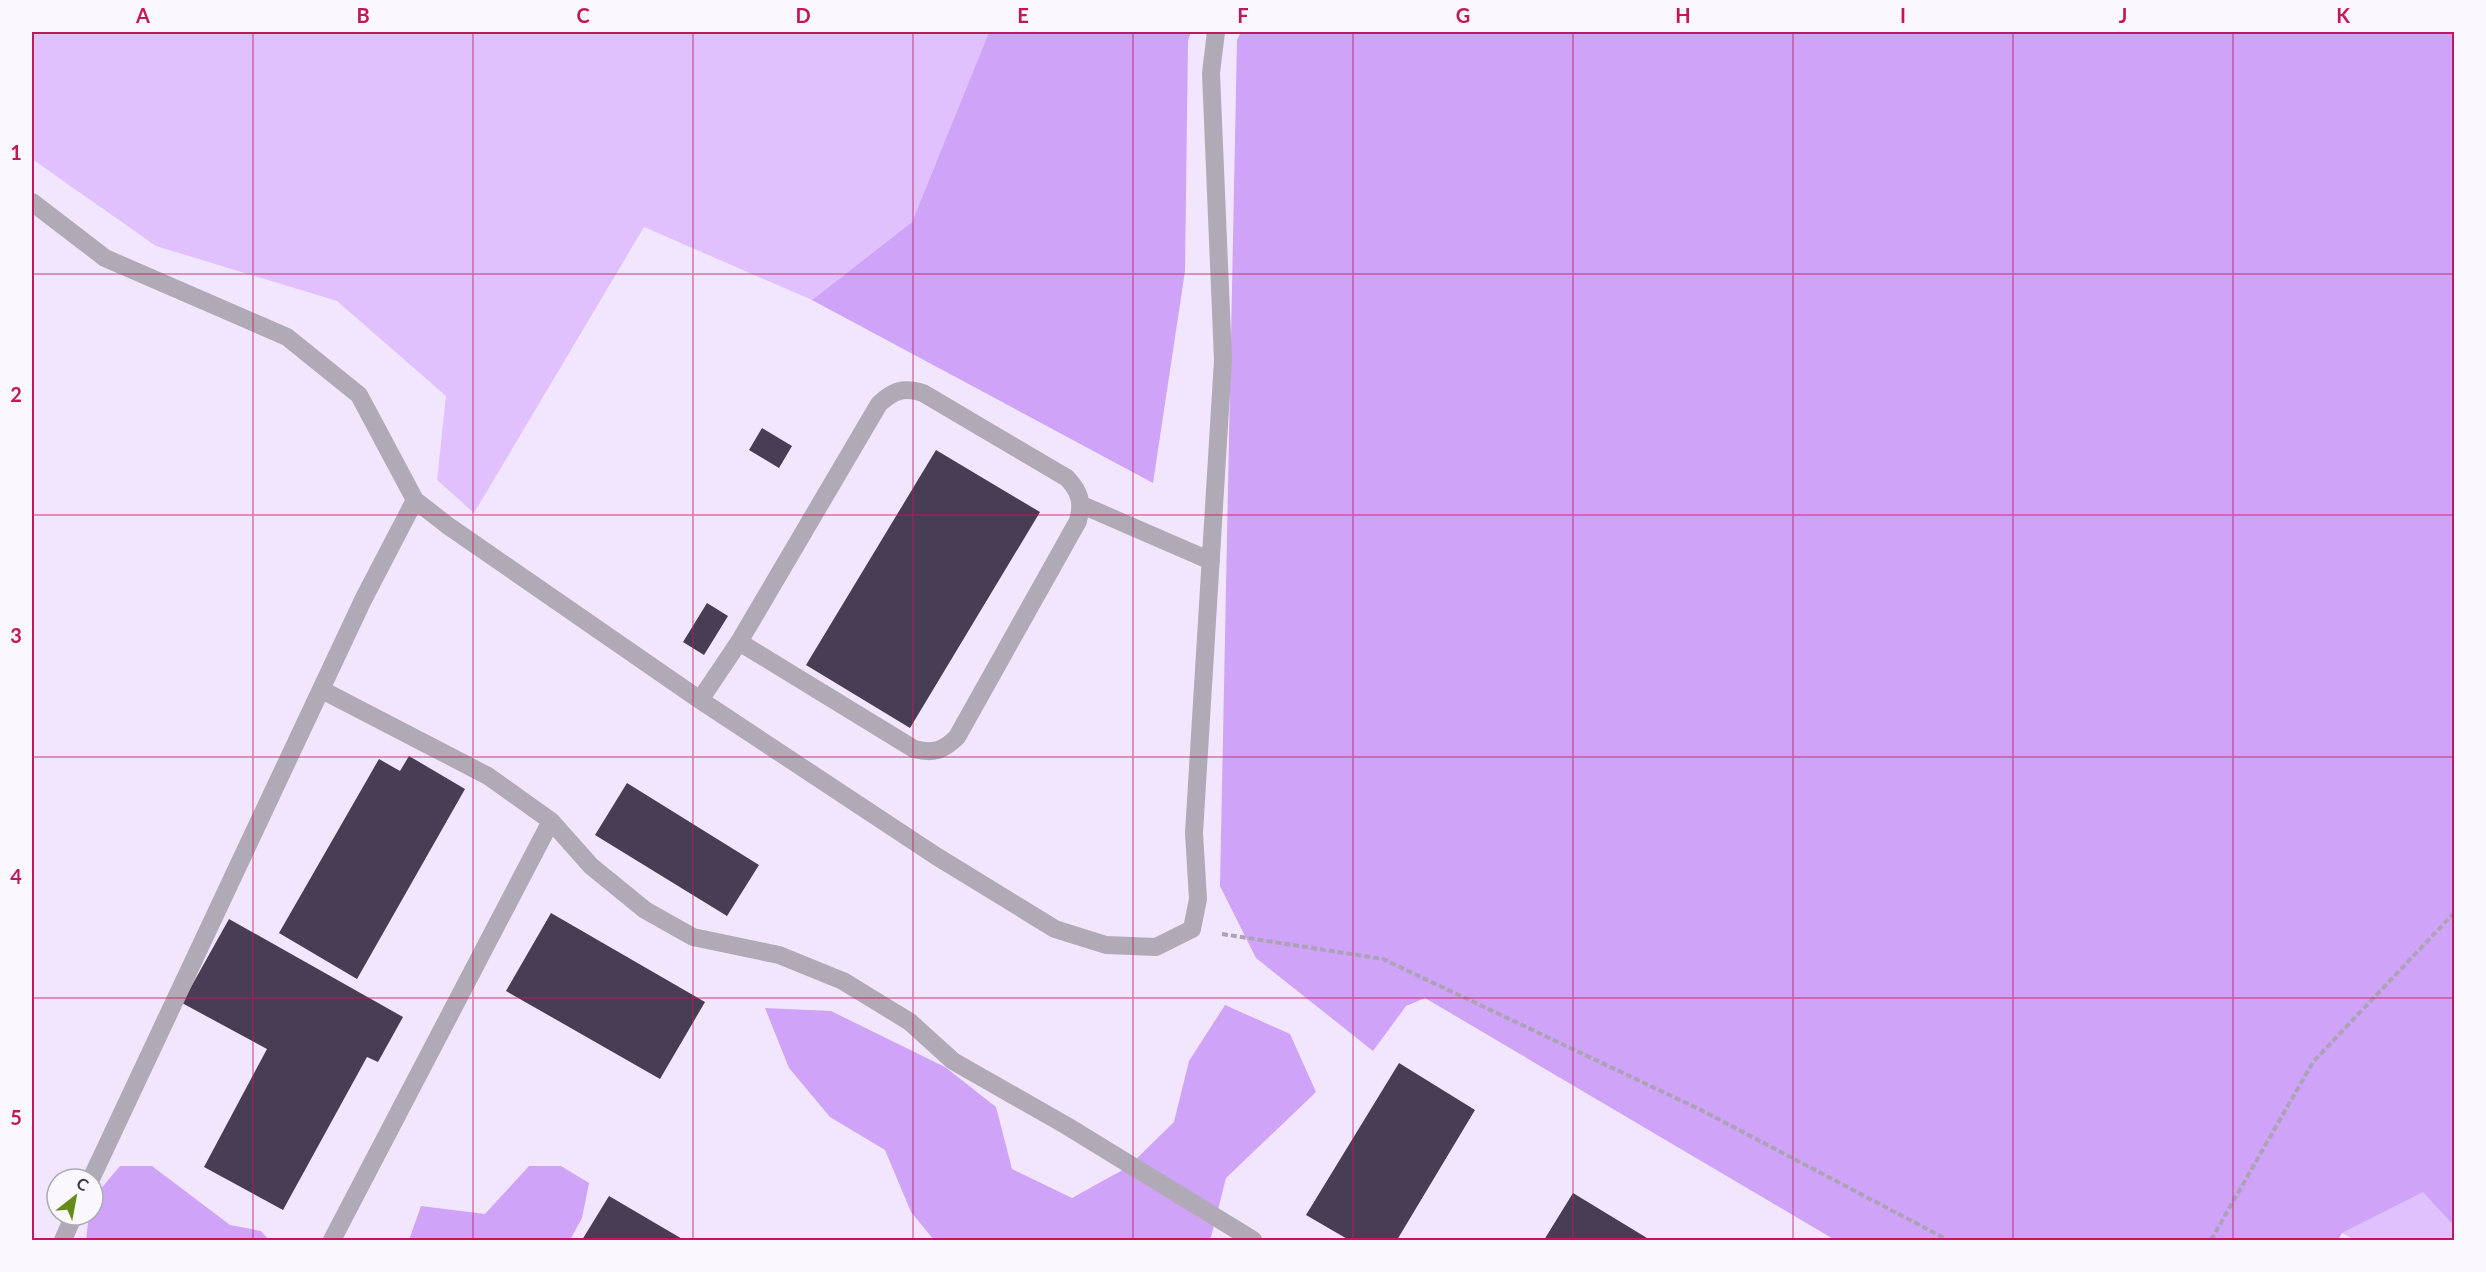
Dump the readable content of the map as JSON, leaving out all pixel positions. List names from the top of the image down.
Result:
{
  "north": "top right",
  "grid": {
    "columns": [
      "A",
      "B",
      "C",
      "D",
      "E",
      "F",
      "G",
      "H",
      "I",
      "J",
      "K"
    ],
    "rows": [
      "1",
      "2",
      "3",
      "4",
      "5"
    ]
  }
}
